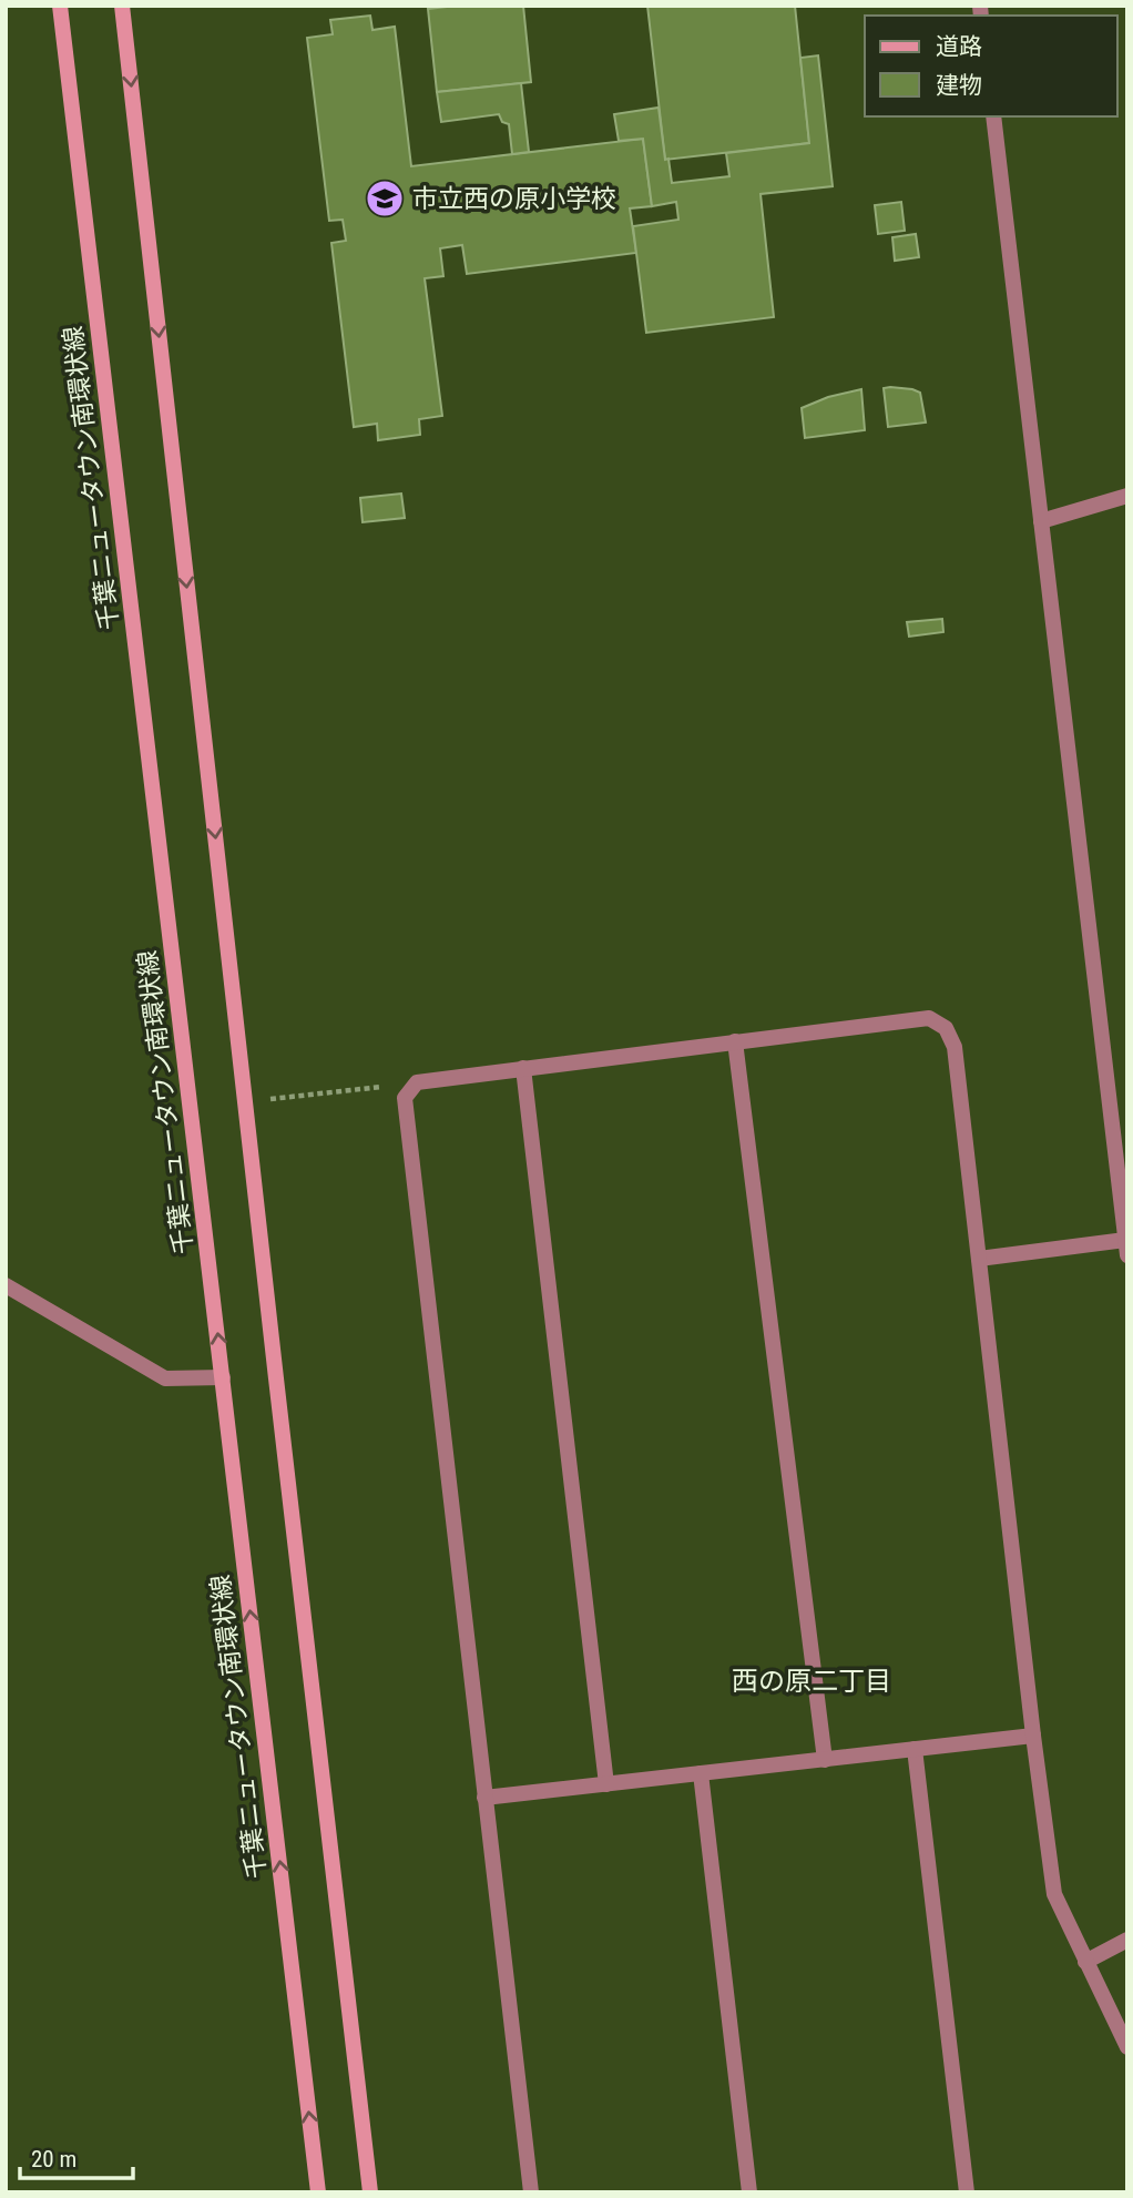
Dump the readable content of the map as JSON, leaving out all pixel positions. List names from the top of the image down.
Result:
{
  "streets": {
    "main road": ["千葉ニュータウン南環状線"]
  },
  "districts": ["西の原二丁目"],
  "places": {
    "school or university": ["市立西の原小学校"]
  },
  "legend": ["道路", "建物"],
  "scale_bar": "20 m"
}
